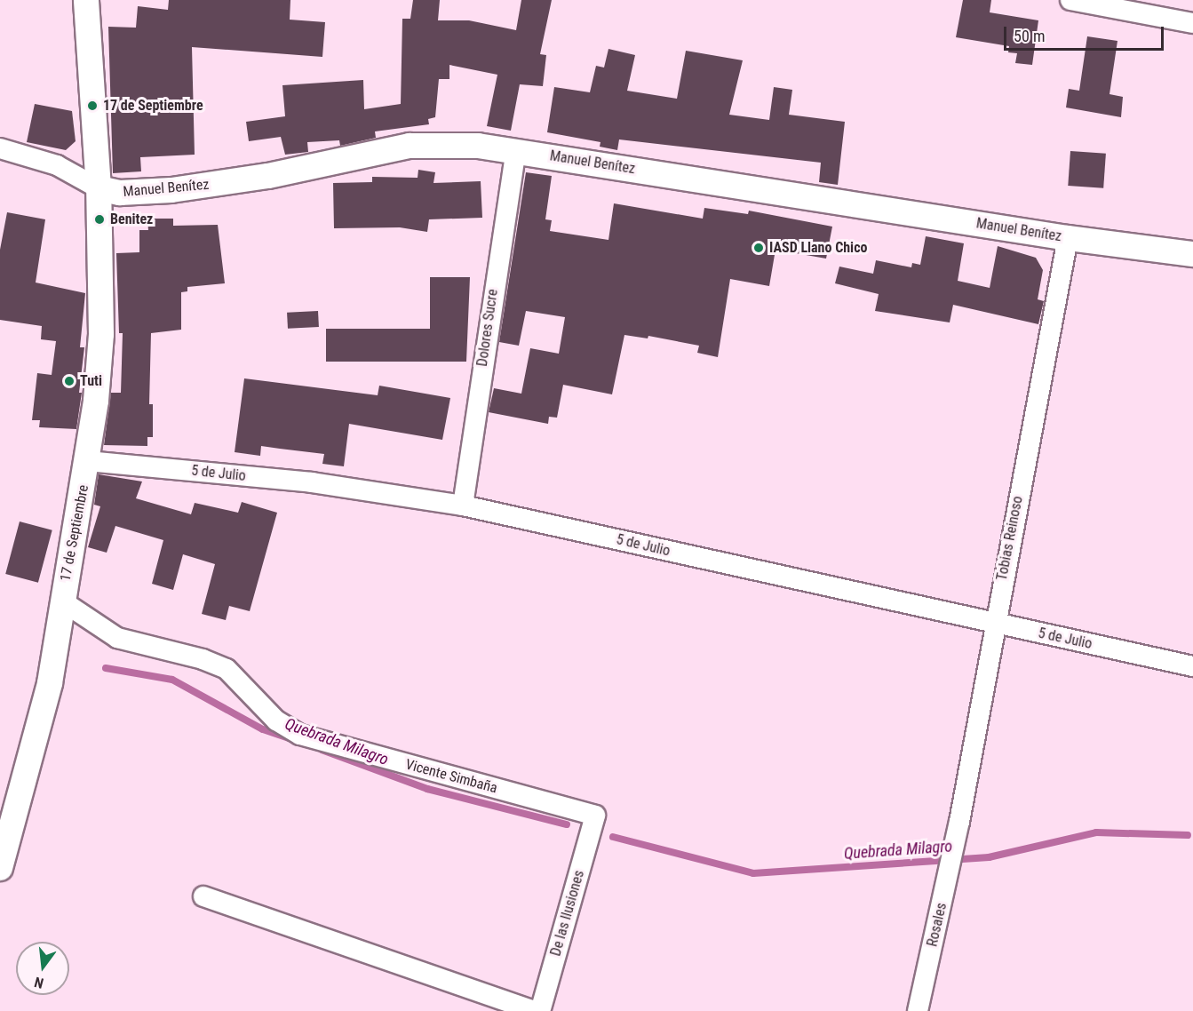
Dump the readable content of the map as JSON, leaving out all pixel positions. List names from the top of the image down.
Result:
{
  "streets": {
    "street": [
      "Manuel Benítez",
      "Dolores Sucre",
      "5 de Julio",
      "17 de Septiembre",
      "Tobias Reinoso",
      "Vicente Simbaña",
      "De las Ilusiones",
      "Rosales"
    ]
  },
  "crossings": [
    ["Manuel Benítez", "Dolores Sucre"],
    ["Manuel Benítez", "17 de Septiembre"],
    ["Manuel Benítez", "Tobias Reinoso"],
    ["Dolores Sucre", "5 de Julio"],
    ["5 de Julio", "17 de Septiembre"],
    ["5 de Julio", "Tobias Reinoso"],
    ["17 de Septiembre", "Vicente Simbaña"],
    ["Tobias Reinoso", "Rosales"],
    ["Vicente Simbaña", "De las Ilusiones"]
  ],
  "water": ["Quebrada Milagro"],
  "places": [
    "17 de Septiembre",
    "Benitez",
    "IASD Llano Chico",
    "Tuti"
  ],
  "scale_bar": "50 m",
  "north": "bottom"
}
